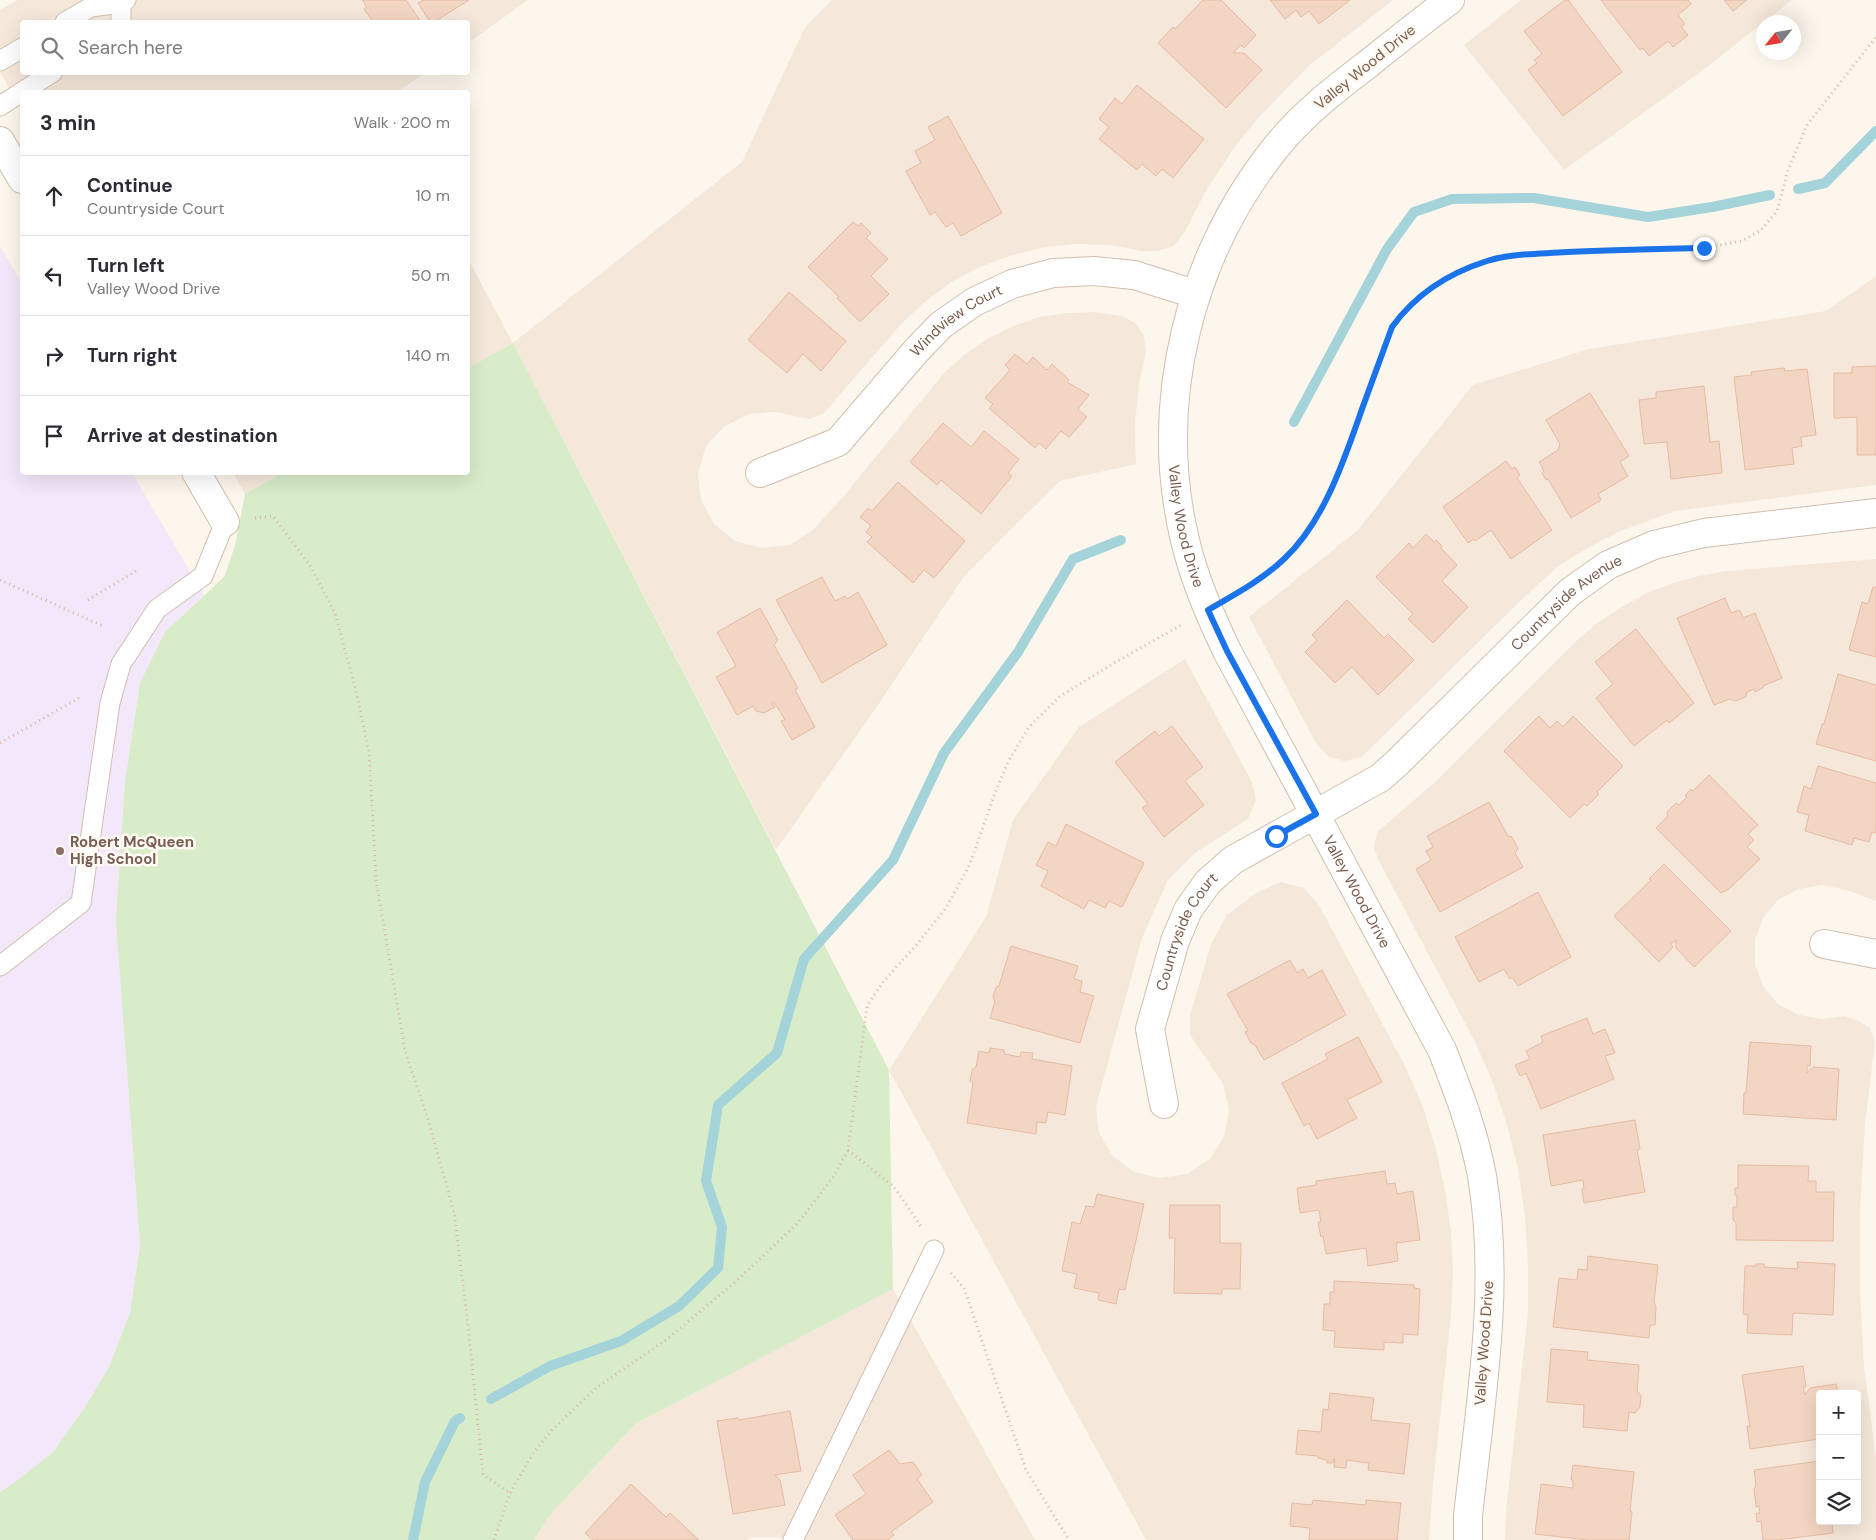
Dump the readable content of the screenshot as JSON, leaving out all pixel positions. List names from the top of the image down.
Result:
{
  "streets": {
    "street": [
      "Valley Wood Drive",
      "Windview Court",
      "Countryside Avenue",
      "Countryside Court"
    ]
  },
  "crossings": [
    ["Valley Wood Drive", "Windview Court"],
    ["Valley Wood Drive", "Countryside Avenue"],
    ["Valley Wood Drive", "Countryside Court"],
    ["Countryside Avenue", "Countryside Court"]
  ],
  "places": ["Robert McQueen High School"],
  "north": "bottom left",
  "page": {
    "search": "Search here",
    "heading": ["3 min", "Walk · 200 m"],
    "list": [
      ["Continue", "Countryside Court", "10 m"],
      ["Turn left", "Valley Wood Drive", "50 m"],
      ["Turn right", "140 m"],
      "Arrive at destination"
    ],
    "map_buttons": ["+", "−"]
  }
}
